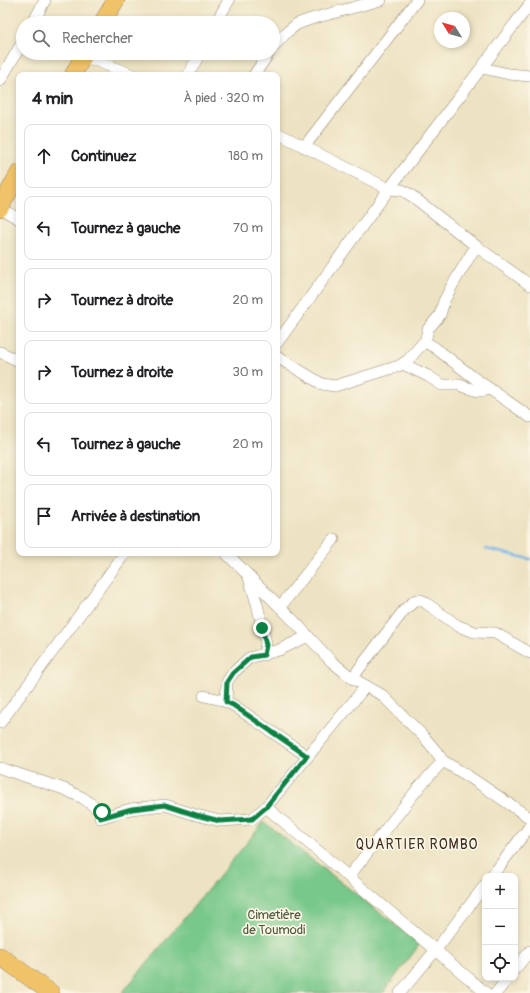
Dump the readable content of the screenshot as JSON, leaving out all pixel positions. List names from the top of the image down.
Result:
{
  "districts": ["QUARTIER ROMBO"],
  "parks": ["Cimetière de Toumodi"],
  "north": "top left",
  "page": {
    "search": "Rechercher",
    "heading": ["4 min", "À pied · 320 m"],
    "list": [
      ["Continuez", "180 m"],
      ["Tournez à gauche", "70 m"],
      ["Tournez à droite", "20 m"],
      ["Tournez à droite", "30 m"],
      ["Tournez à gauche", "20 m"],
      "Arrivée à destination"
    ],
    "map_buttons": ["+", "−"]
  }
}
